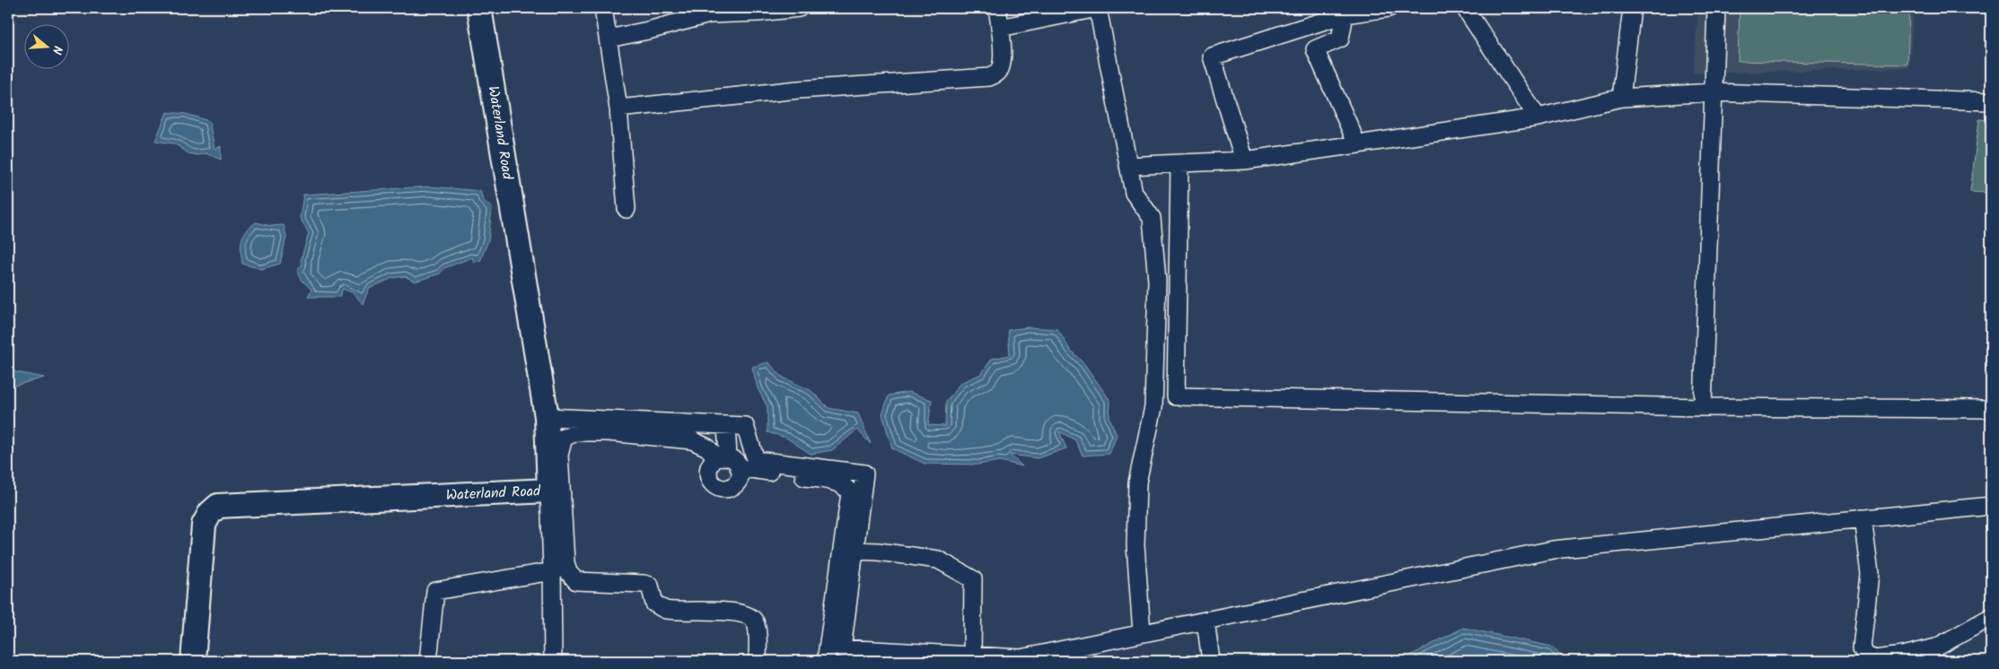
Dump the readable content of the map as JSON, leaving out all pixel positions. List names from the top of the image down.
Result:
{
  "streets": {
    "main road": ["Waterland Road"]
  },
  "north": "right"
}
